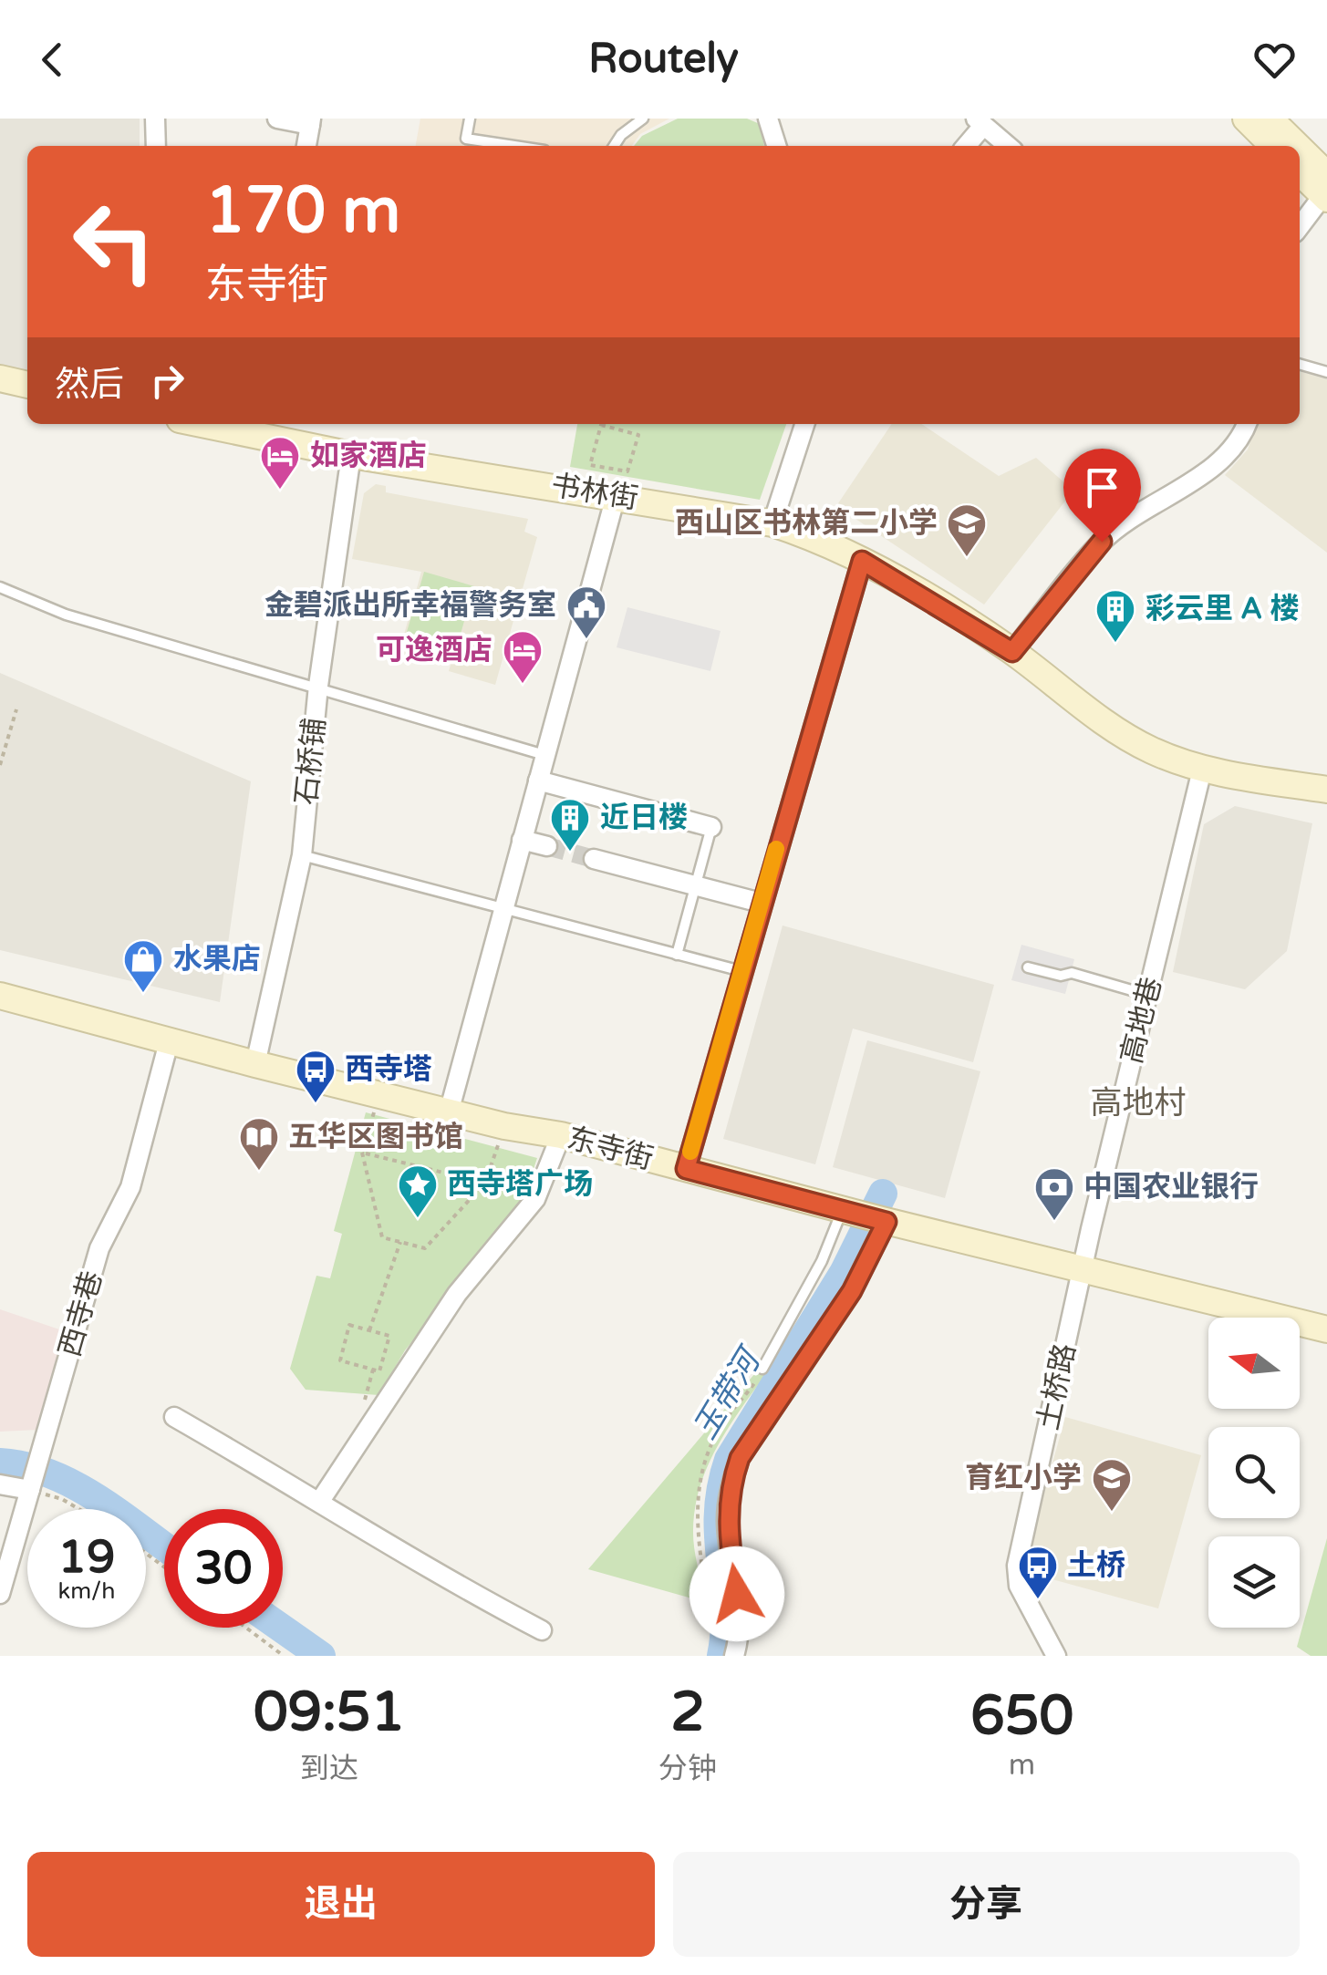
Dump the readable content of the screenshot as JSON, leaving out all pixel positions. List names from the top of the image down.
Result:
{
  "streets": {
    "street": [
      "书林街",
      "石桥铺",
      "高地巷",
      "东寺街",
      "西寺巷",
      "土桥路"
    ]
  },
  "crossings": [
    ["书林街", "石桥铺"],
    ["书林街", "高地巷"],
    ["石桥铺", "东寺街"],
    ["高地巷", "东寺街"],
    ["高地巷", "土桥路"],
    ["东寺街", "西寺巷"],
    ["东寺街", "土桥路"]
  ],
  "districts": ["高地村"],
  "water": ["玉带河"],
  "places": {
    "hotel": ["如家酒店", "可逸酒店"],
    "school or university": ["西山区书林第二小学", "育红小学"],
    "public building": ["金碧派出所幸福警务室"],
    "building": ["彩云里 A 楼", "近日楼"],
    "shop": ["水果店"],
    "bus stop": ["西寺塔", "土桥"],
    "library": ["五华区图书馆"],
    "place": ["西寺塔广场"],
    "bank": ["中国农业银行"]
  },
  "north": "left",
  "page": {
    "header": "Routely",
    "turn": ["170 m", "东寺街"],
    "then": "然后",
    "speed": "19 km/h",
    "limit": "30",
    "eta": [
      "09:51",
      "到达",
      "2",
      "分钟",
      "650",
      "m"
    ],
    "buttons": ["退出", "分享"]
  }
}
